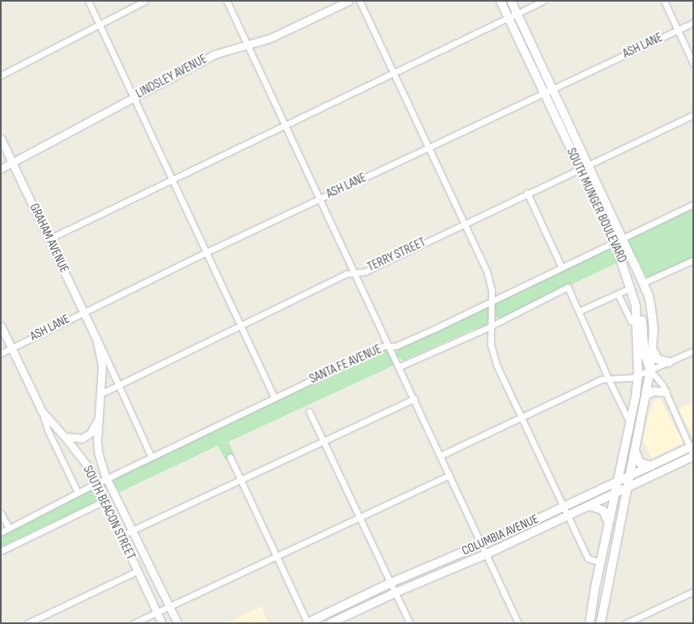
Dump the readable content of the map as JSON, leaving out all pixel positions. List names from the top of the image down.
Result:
{
  "streets": {
    "main road": ["SOUTH MUNGER BOULEVARD", "COLUMBIA AVENUE"],
    "street": [
      "ASH LANE",
      "LINDSLEY AVENUE",
      "GRAHAM AVENUE",
      "TERRY STREET",
      "SANTA FE AVENUE",
      "SOUTH BEACON STREET"
    ]
  },
  "crossings": [
    ["ASH LANE", "SOUTH MUNGER BOULEVARD"],
    ["ASH LANE", "GRAHAM AVENUE"],
    ["ASH LANE", "SOUTH BEACON STREET"],
    ["LINDSLEY AVENUE", "GRAHAM AVENUE"],
    ["SOUTH MUNGER BOULEVARD", "TERRY STREET"],
    ["SOUTH MUNGER BOULEVARD", "SANTA FE AVENUE"],
    ["SOUTH MUNGER BOULEVARD", "COLUMBIA AVENUE"],
    ["GRAHAM AVENUE", "TERRY STREET"],
    ["GRAHAM AVENUE", "SANTA FE AVENUE"],
    ["GRAHAM AVENUE", "SOUTH BEACON STREET"],
    ["SANTA FE AVENUE", "SOUTH BEACON STREET"]
  ]
}
